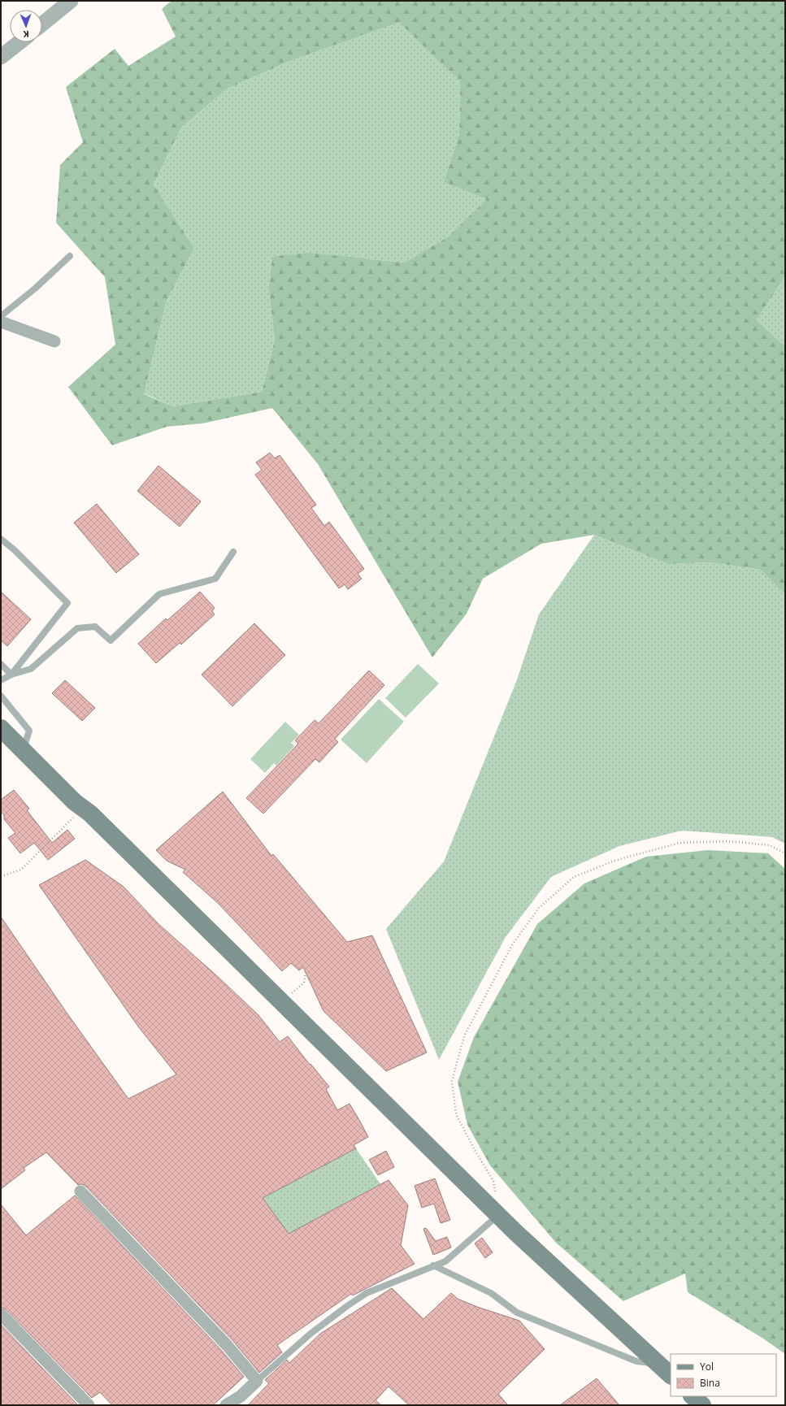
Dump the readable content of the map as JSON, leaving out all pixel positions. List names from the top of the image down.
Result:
{
  "legend": ["Yol", "Bina"],
  "north": "bottom"
}
